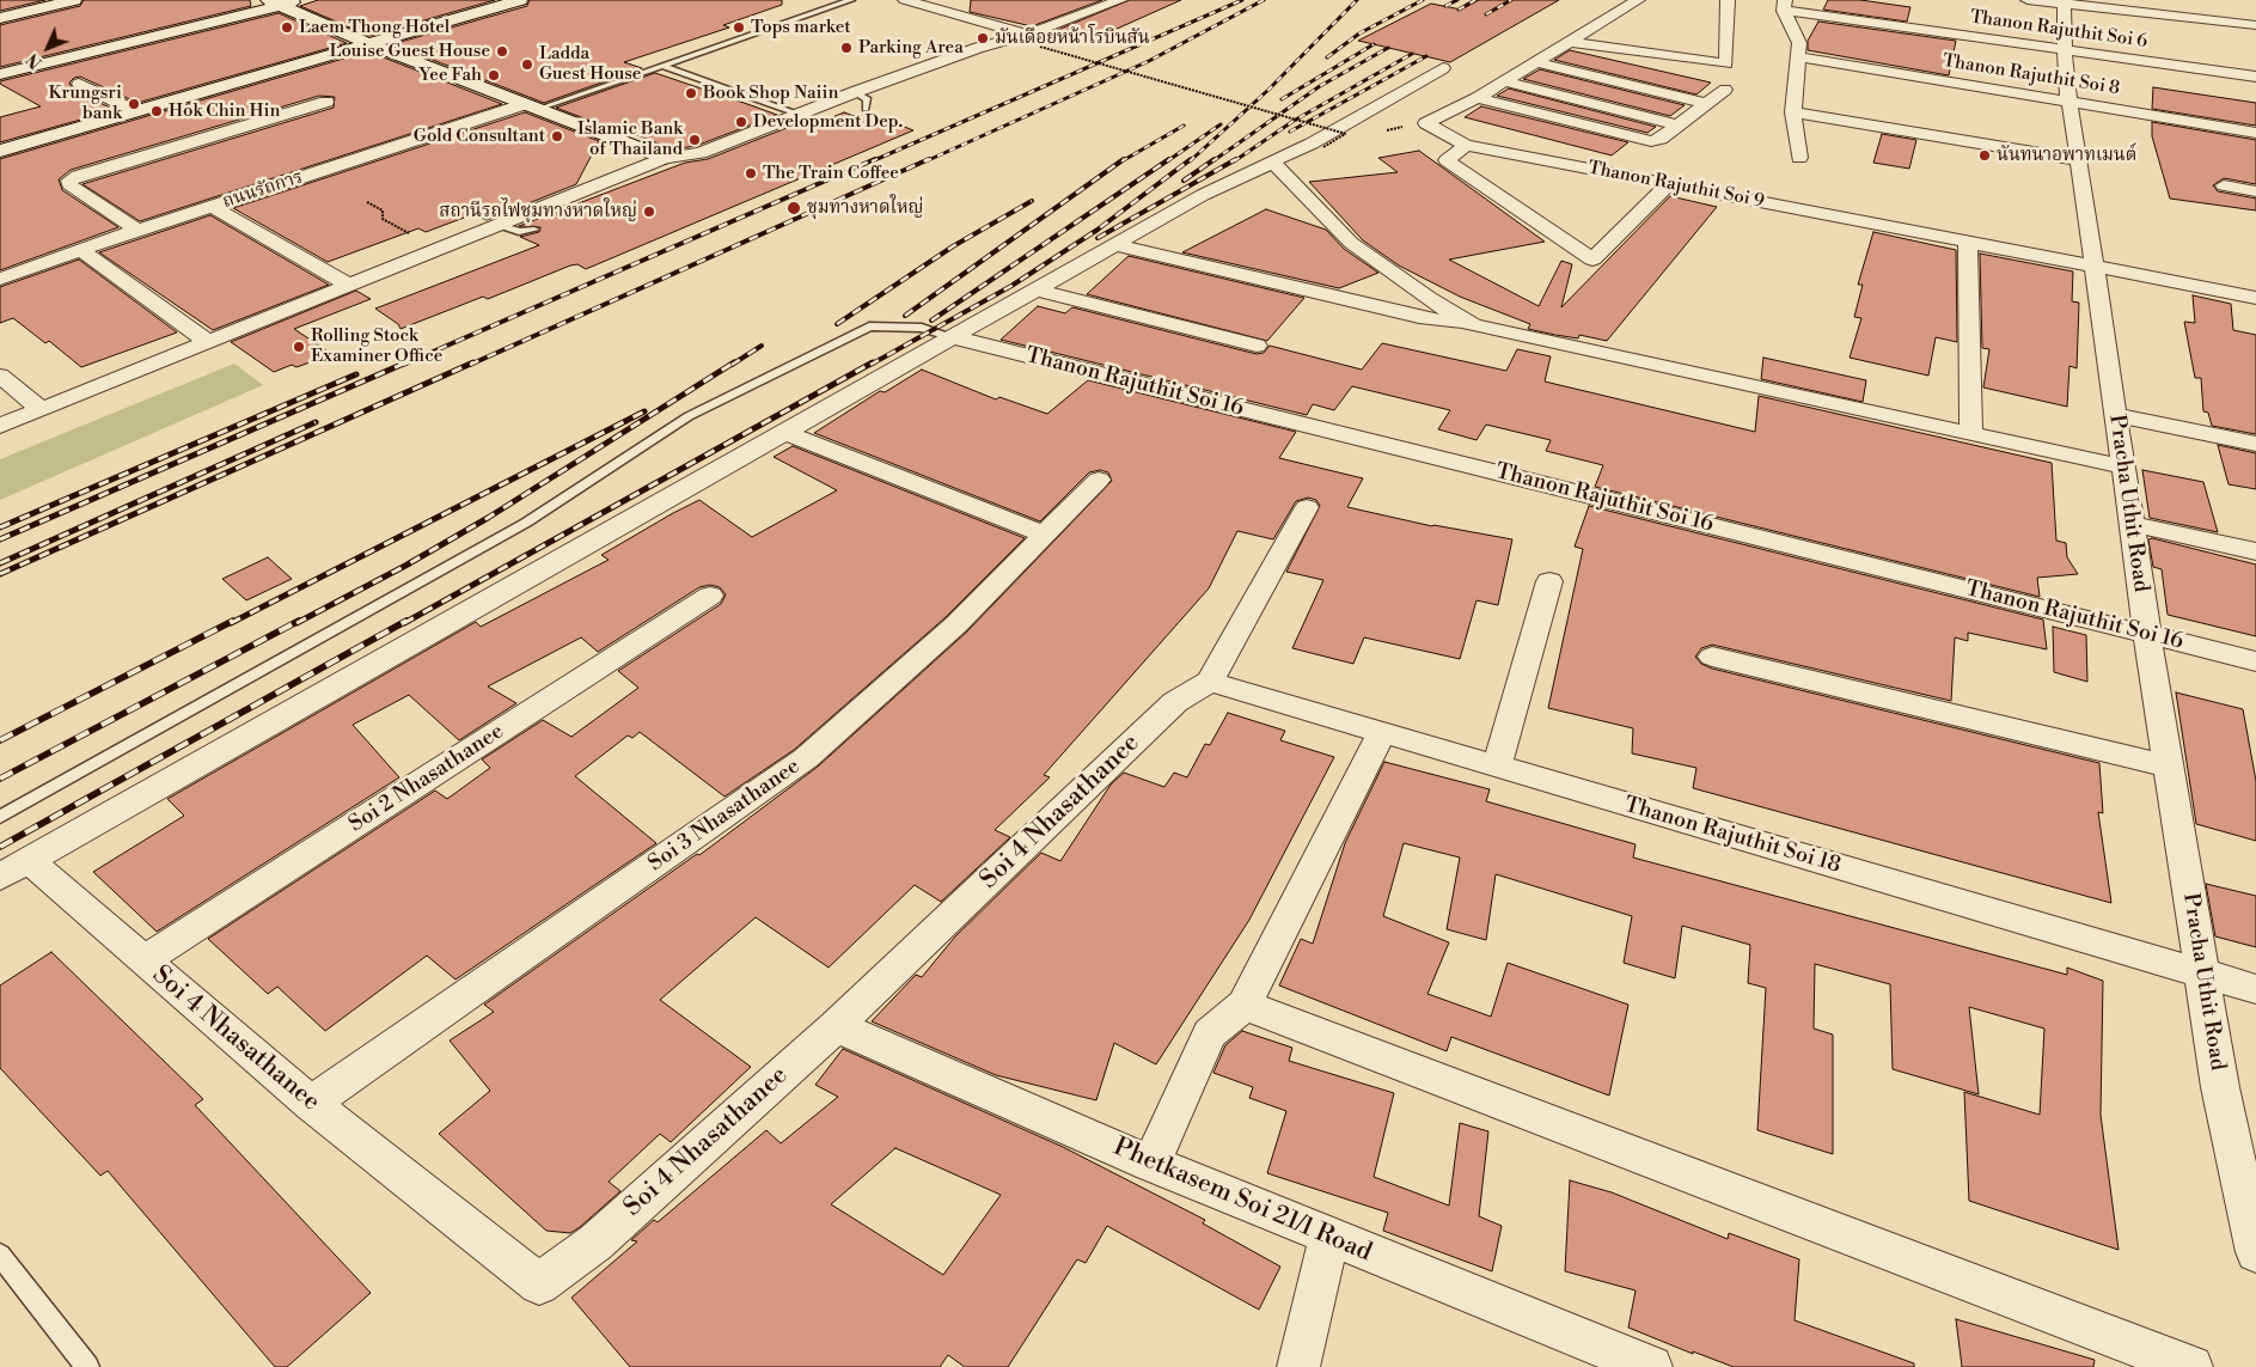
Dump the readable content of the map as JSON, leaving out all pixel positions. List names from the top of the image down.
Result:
{
  "streets": {
    "street": [
      "Thanon Rajuthit Soi 6",
      "Thanon Rajuthit Soi 8",
      "Thanon Rajuthit Soi 9",
      "ถนนรัถการ",
      "Thanon Rajuthit Soi 16",
      "Pracha Uthit Road",
      "Soi 2 Nhasathanee",
      "Soi 4 Nhasathanee",
      "Soi 3 Nhasathanee",
      "Thanon Rajuthit Soi 18",
      "Phetkasem Soi 21/1 Road"
    ]
  },
  "crossings": [
    ["Thanon Rajuthit Soi 6", "Pracha Uthit Road"],
    ["Thanon Rajuthit Soi 8", "Pracha Uthit Road"],
    ["Thanon Rajuthit Soi 9", "Pracha Uthit Road"],
    ["Thanon Rajuthit Soi 16", "Pracha Uthit Road"],
    ["Pracha Uthit Road", "Thanon Rajuthit Soi 18"],
    ["Soi 2 Nhasathanee", "Soi 4 Nhasathanee"],
    ["Soi 4 Nhasathanee", "Soi 3 Nhasathanee"],
    ["Soi 4 Nhasathanee", "Thanon Rajuthit Soi 18"],
    ["Soi 4 Nhasathanee", "Phetkasem Soi 21/1 Road"]
  ],
  "places": [
    "Laem Thong Hotel",
    "Tops market",
    "มันเดือยหน้าโรบินสัน",
    "Parking Area",
    "Louise Guest House",
    "Ladda Guest House",
    "Yee Fah",
    "Book Shop Naiin",
    "Krungsri bank",
    "Hok Chin Hin",
    "Development Dep.",
    "Gold Consultant",
    "Islamic Bank of Thailand",
    "นันทนาอพาทเมนต์",
    "The Train Coffee",
    "ชุมทางหาดใหญ่",
    "สถานีรถไฟชุมทางหาดใหญ่",
    "Rolling Stock Examiner Office"
  ],
  "north": "bottom left"
}
